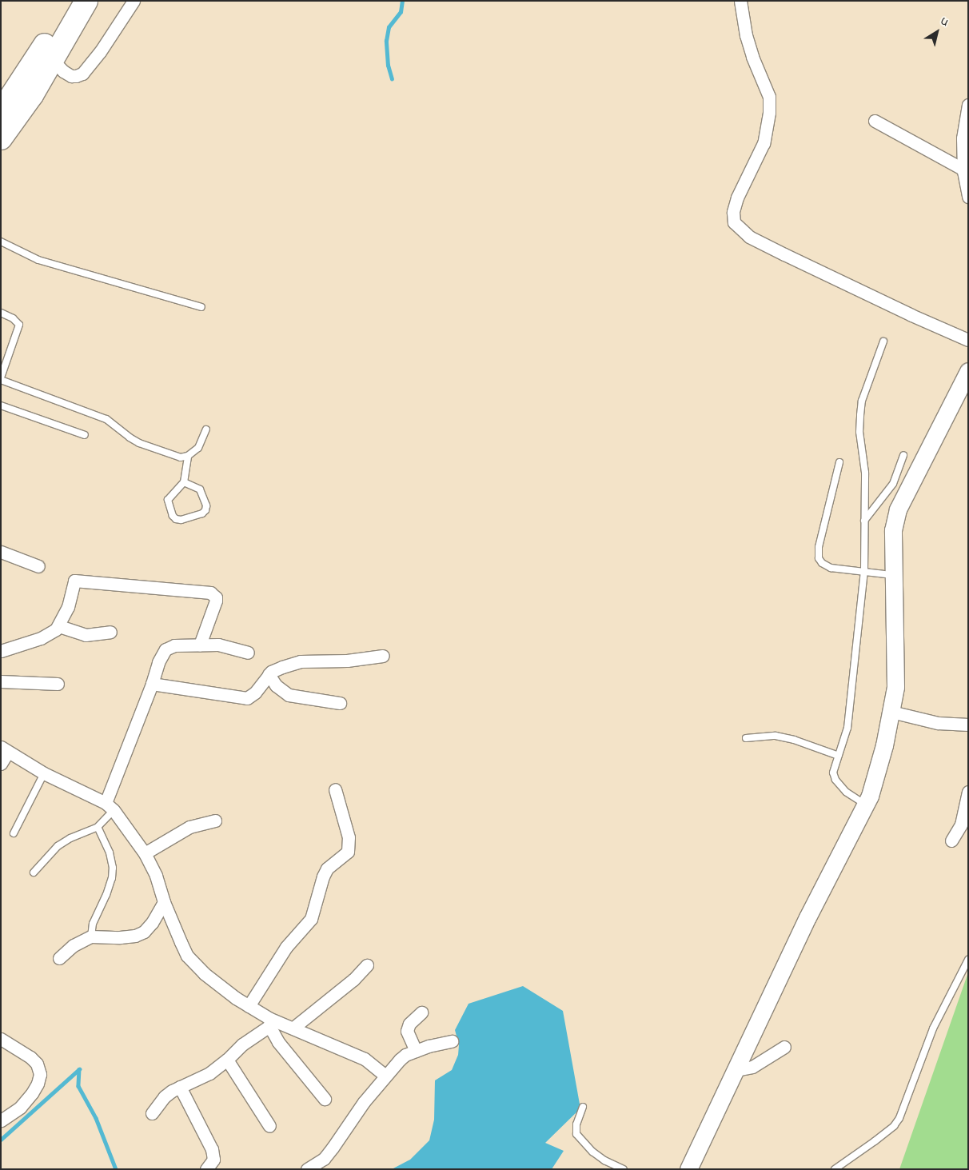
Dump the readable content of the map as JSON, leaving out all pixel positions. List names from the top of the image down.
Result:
{
  "north": "top right"
}
